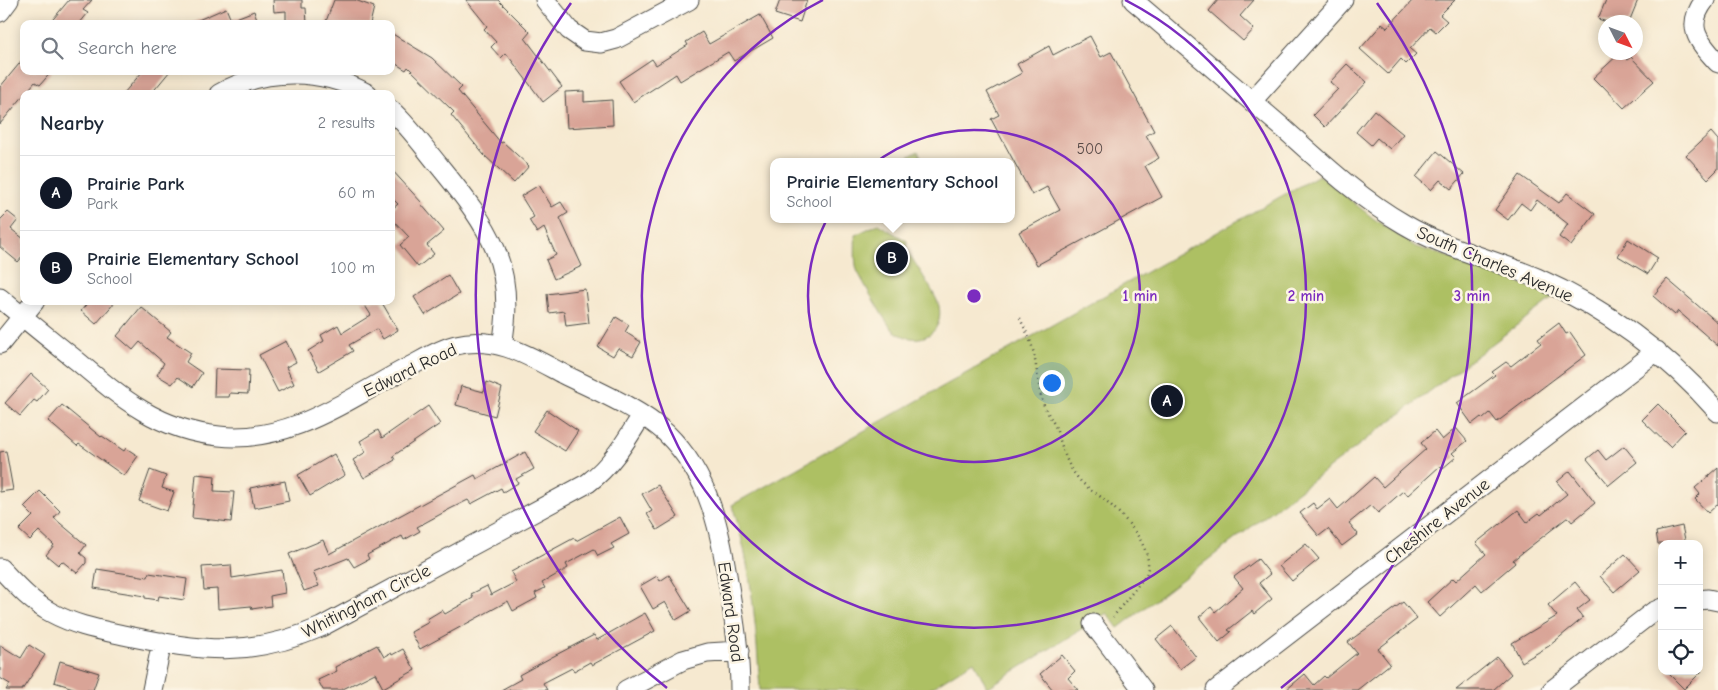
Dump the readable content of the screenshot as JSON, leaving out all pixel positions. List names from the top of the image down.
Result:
{
  "streets": {
    "street": [
      "South Charles Avenue",
      "Edward Road",
      "Cheshire Avenue",
      "Whitingham Circle"
    ]
  },
  "crossings": [
    ["South Charles Avenue", "Cheshire Avenue"],
    ["Edward Road", "Whitingham Circle"]
  ],
  "house_numbers": ["500"],
  "north": "bottom right",
  "page": {
    "search": "Search here",
    "heading": ["Nearby", "2 results"],
    "list": [
      {
        "mark": "A",
        "name": "Prairie Park",
        "note": "Park",
        "value": "60 m"
      },
      {
        "mark": "B",
        "name": "Prairie Elementary School",
        "note": "School",
        "value": "100 m"
      }
    ],
    "popup": ["Prairie Elementary School", "School"],
    "pins": ["B", "A"],
    "map_buttons": ["+", "−"]
  },
  "rings": ["1 min", "2 min", "3 min"]
}
